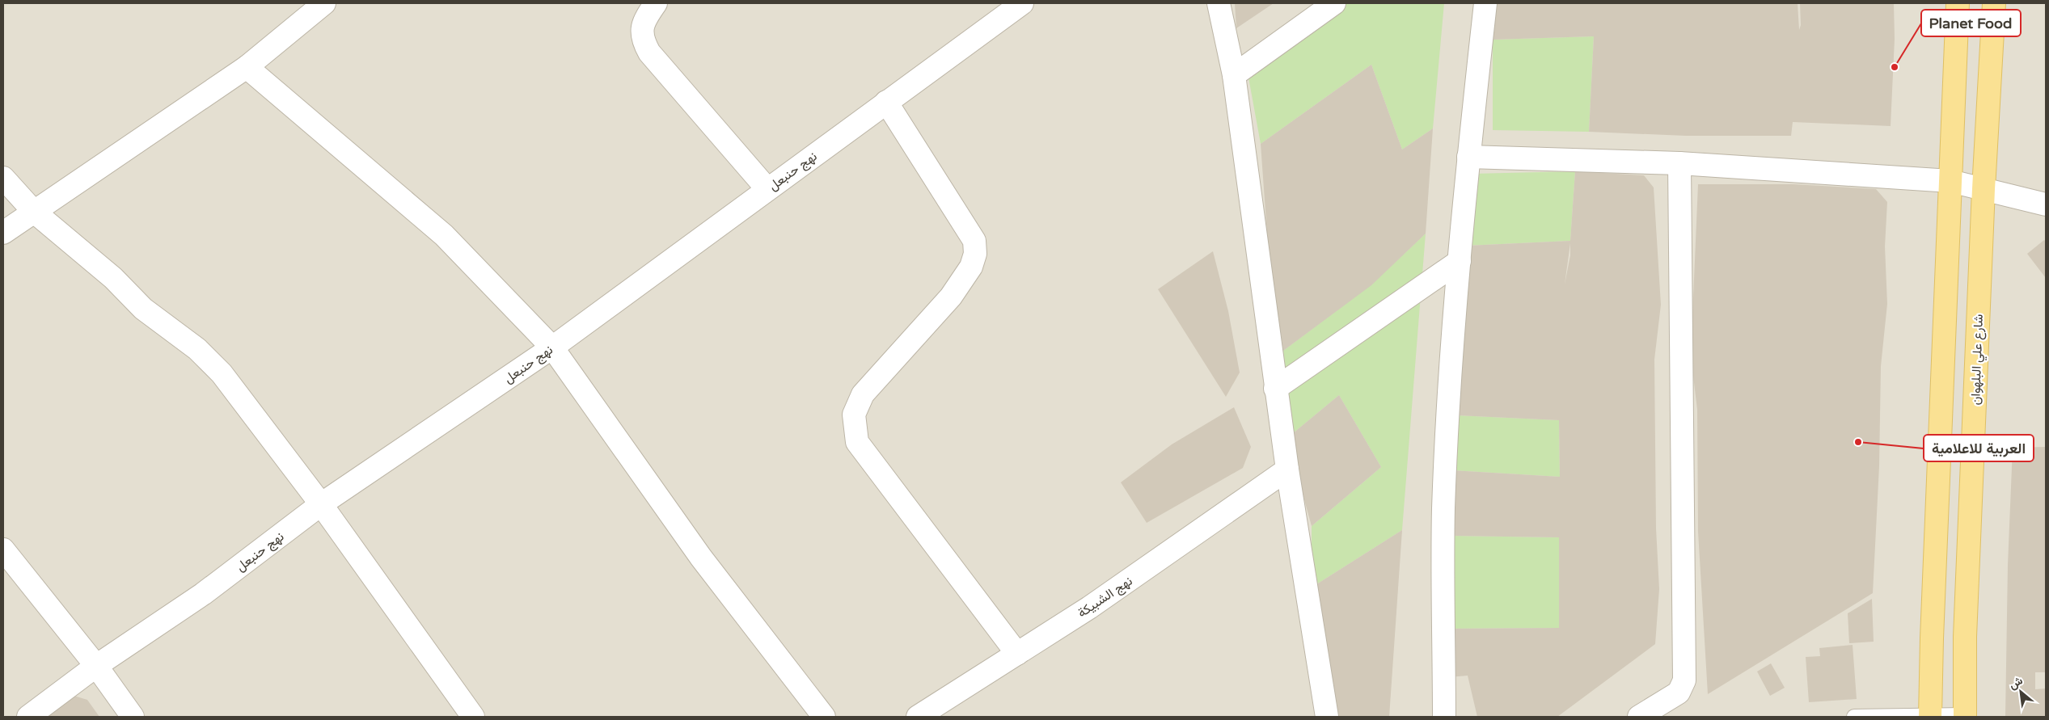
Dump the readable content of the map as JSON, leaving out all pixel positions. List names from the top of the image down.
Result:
{
  "streets": {
    "main road": ["شارع علي البلهوان"],
    "street": ["نهج حنبعل", "نهج الشبيكة"]
  },
  "places": ["Planet Food", "العربية للاعلامية"],
  "north": "top left"
}
